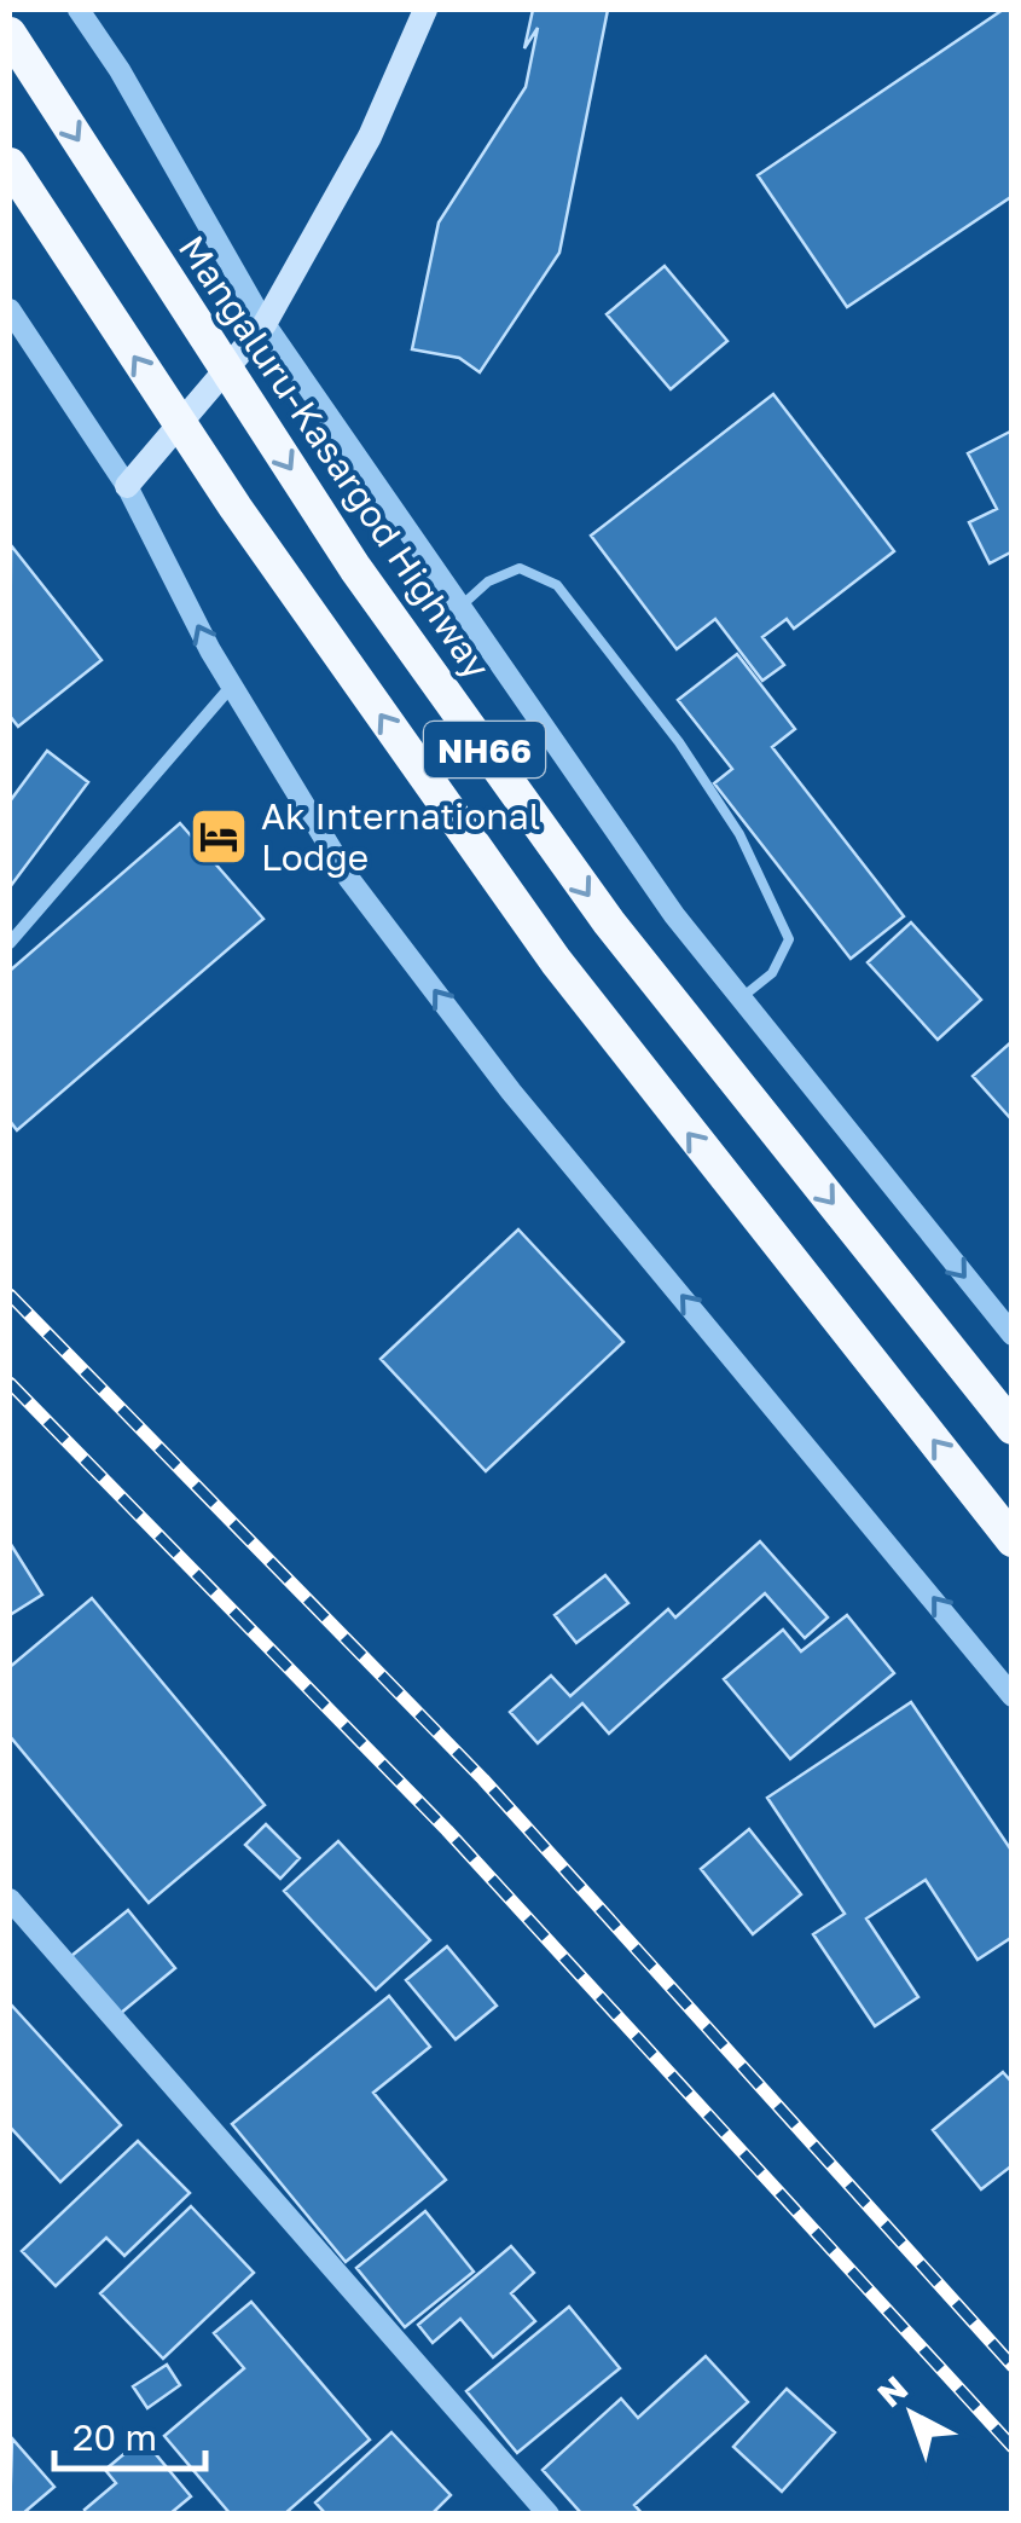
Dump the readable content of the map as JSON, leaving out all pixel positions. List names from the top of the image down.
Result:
{
  "streets": {
    "highway": ["Mangaluru-Kasargod Highway", "NH66"]
  },
  "places": {
    "hotel": ["Ak International Lodge"]
  },
  "scale_bar": "20 m",
  "north": "top left"
}
